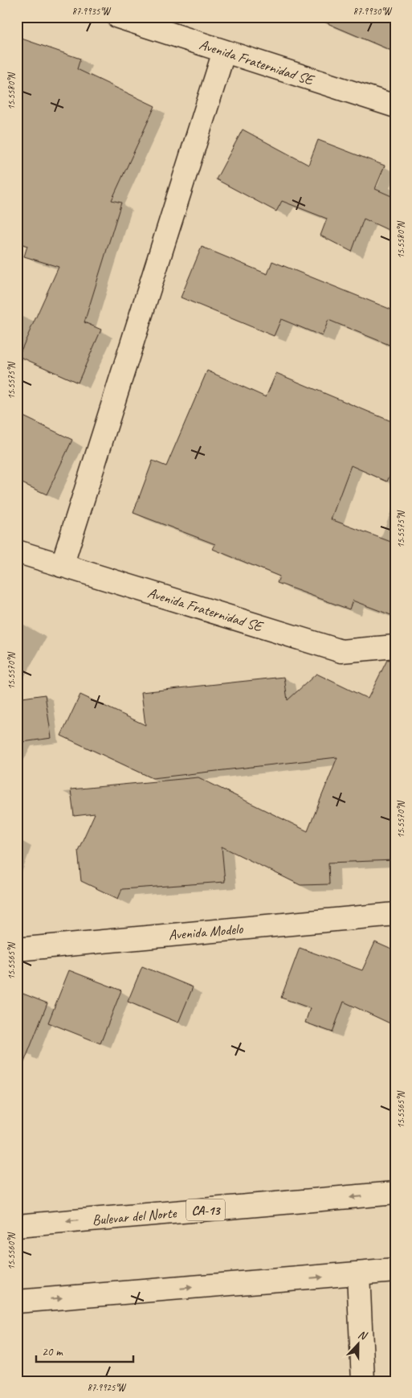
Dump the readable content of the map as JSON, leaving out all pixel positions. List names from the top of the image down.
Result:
{
  "streets": {
    "main road": [
      "Avenida Fraternidad SE",
      "Avenida Modelo",
      "CA-13",
      "Bulevar del Norte"
    ]
  },
  "scale_bar": "20 m",
  "north": "top",
  "coordinates": [
    "87.9935°W",
    "87.9930°W",
    "15.5580°N",
    "15.5575°N",
    "15.5570°N",
    "15.5565°N",
    "15.5560°N",
    "87.9925°W"
  ]
}
